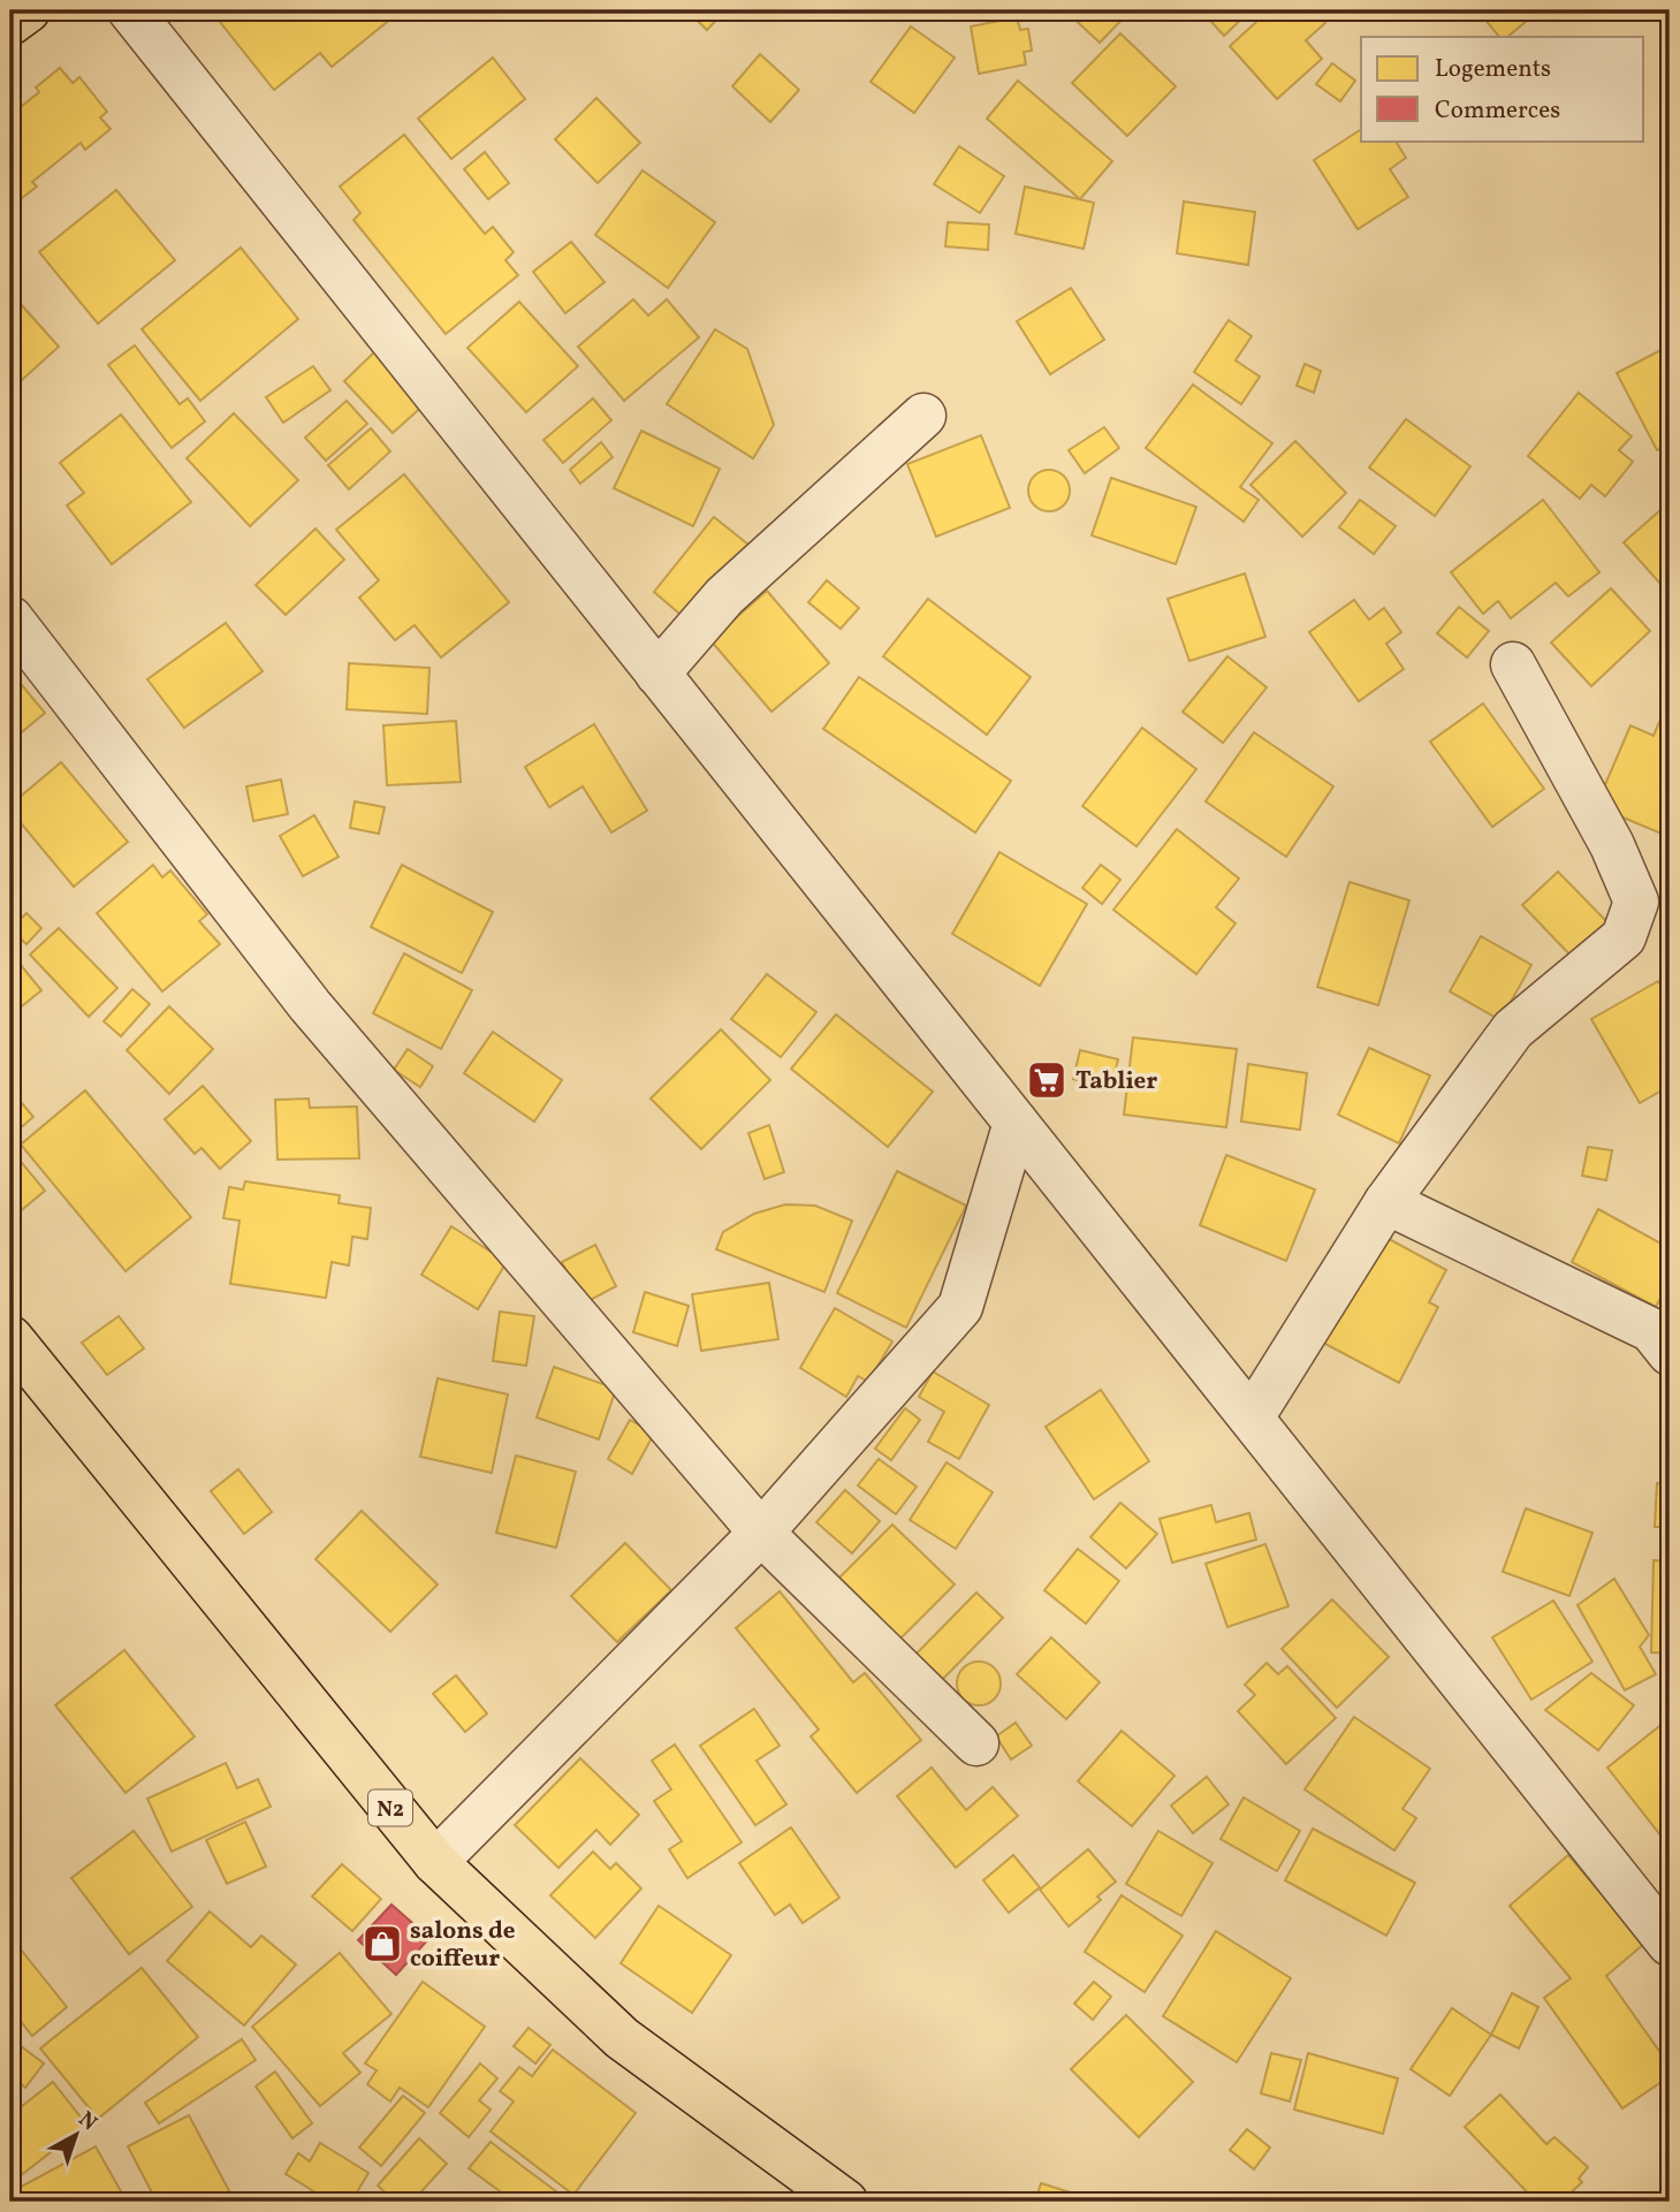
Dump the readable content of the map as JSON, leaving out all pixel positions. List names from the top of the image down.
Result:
{
  "streets": {
    "highway": ["N2"]
  },
  "places": {
    "supermarket": ["Tablier"],
    "shop": ["salons de coiffeur"]
  },
  "legend": ["Logements", "Commerces"],
  "north": "top right"
}
